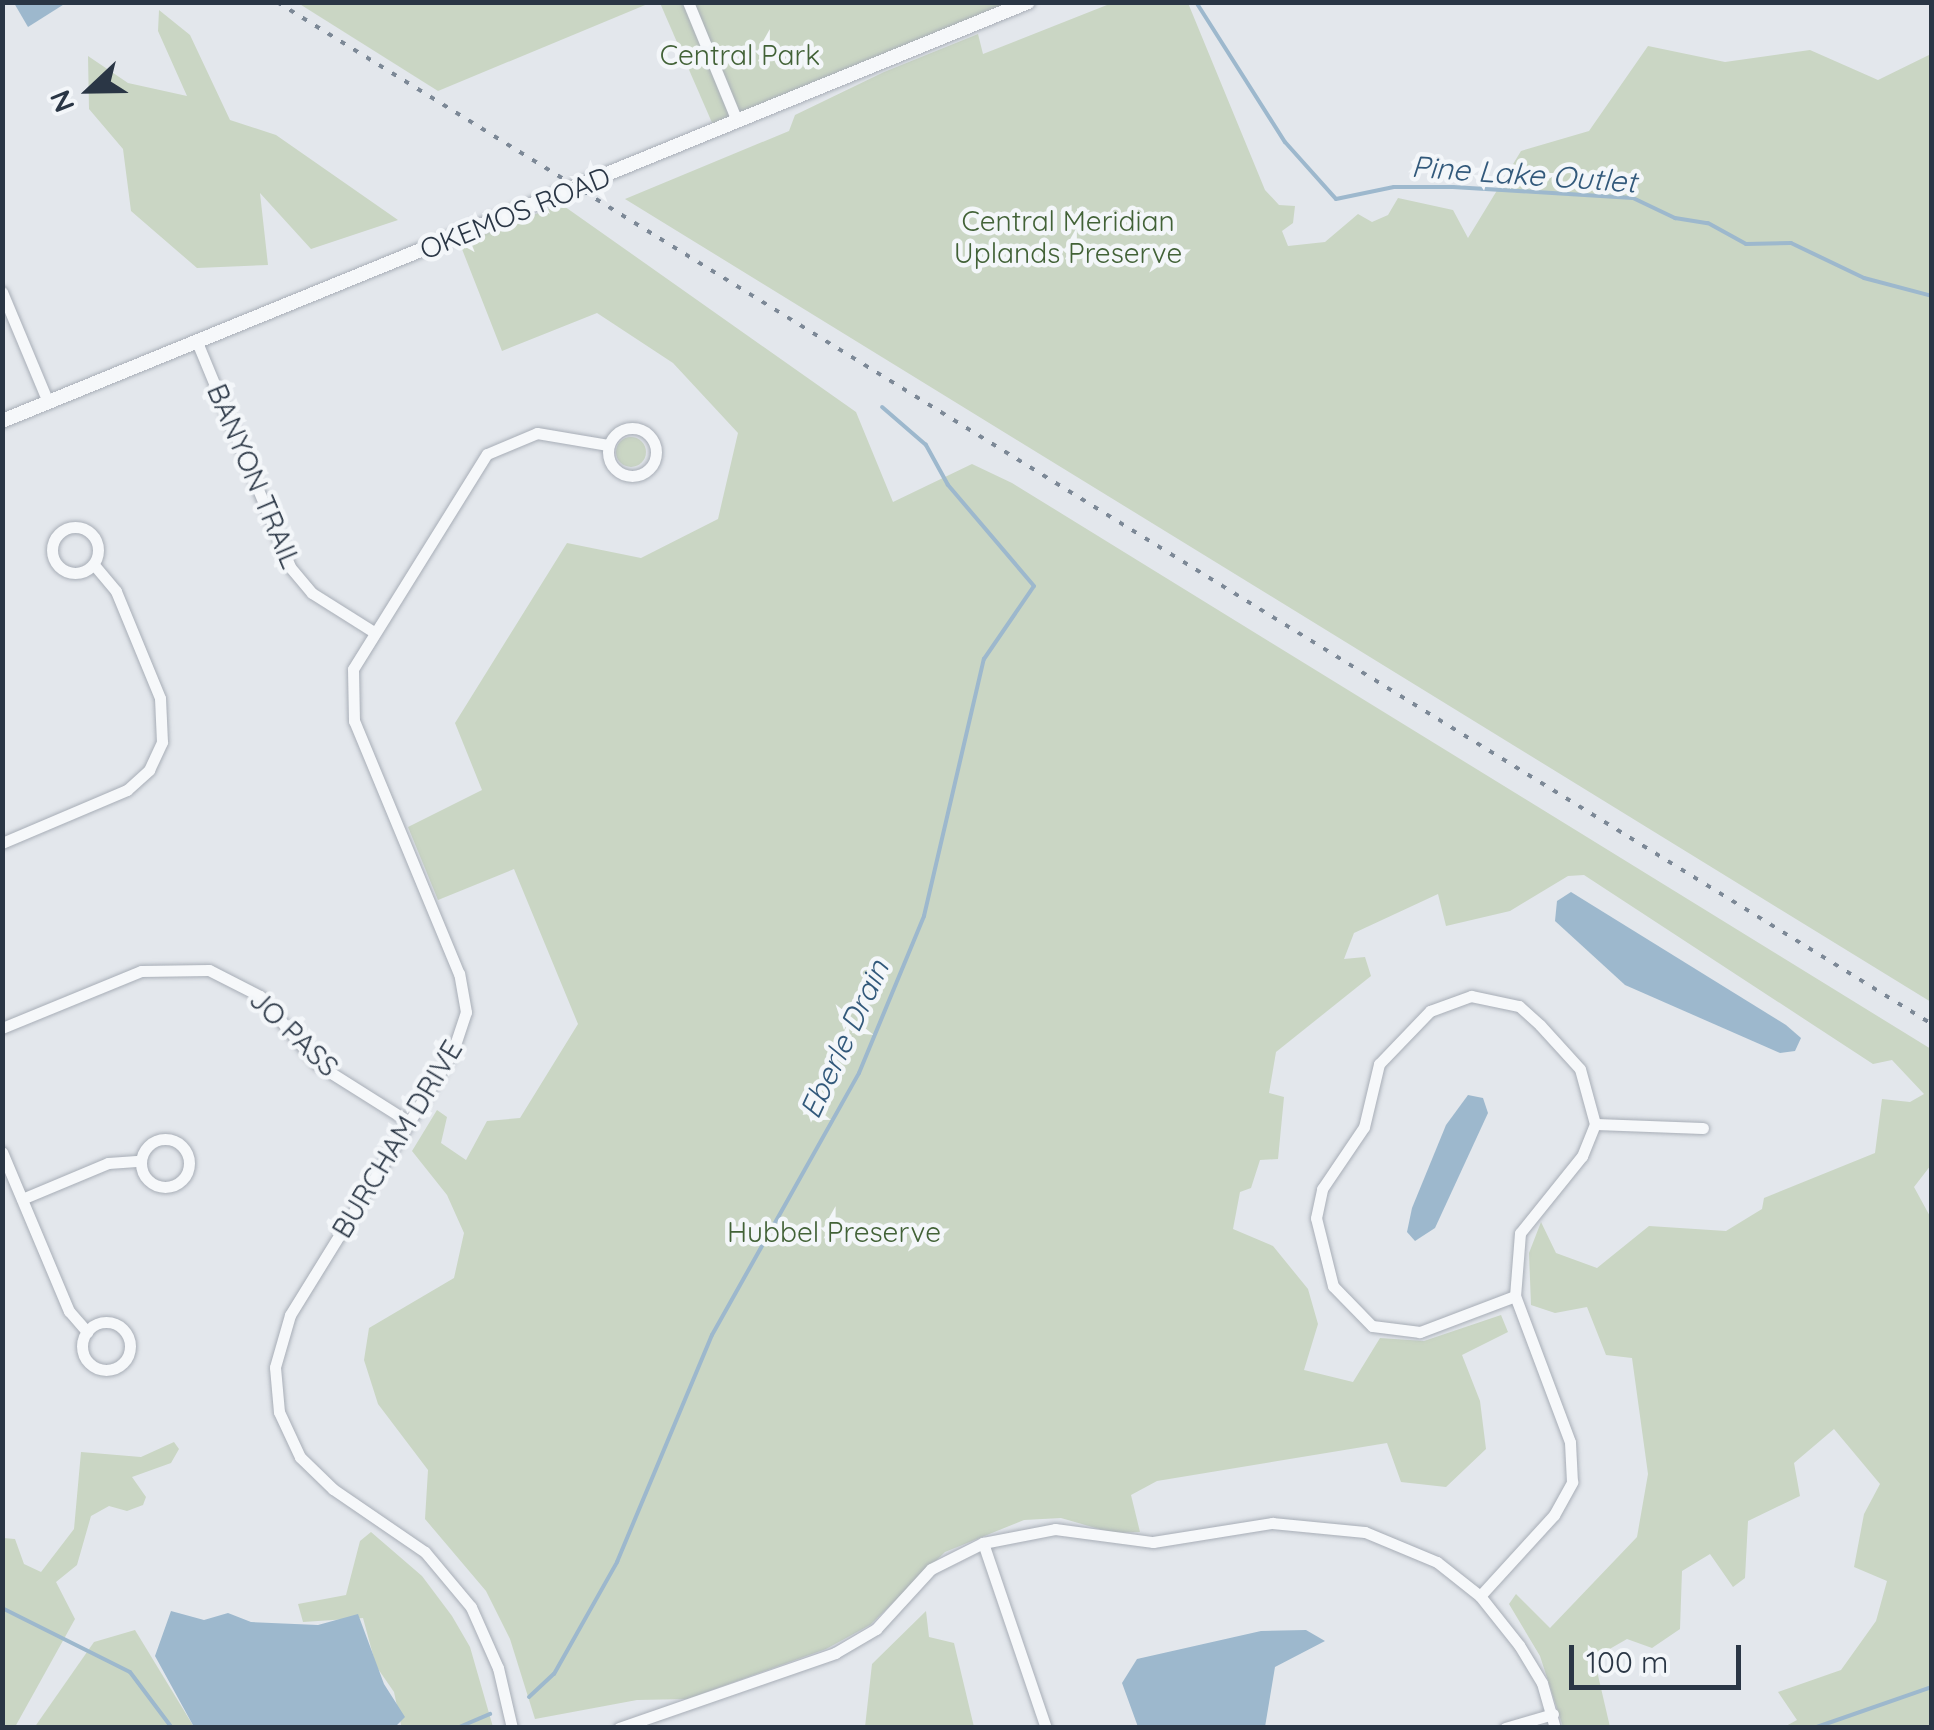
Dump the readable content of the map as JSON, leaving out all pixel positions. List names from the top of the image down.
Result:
{
  "streets": {
    "street": [
      "OKEMOS ROAD",
      "BANYON TRAIL",
      "JO PASS",
      "BURCHAM DRIVE"
    ]
  },
  "crossings": [
    ["OKEMOS ROAD", "BANYON TRAIL"],
    ["BANYON TRAIL", "BURCHAM DRIVE"],
    ["JO PASS", "BURCHAM DRIVE"]
  ],
  "water": ["Pine Lake Outlet", "Eberle Drain"],
  "parks": ["Central Park", "Central Meridian Uplands Preserve", "Hubbel Preserve"],
  "scale_bar": "100 m",
  "north": "left"
}
